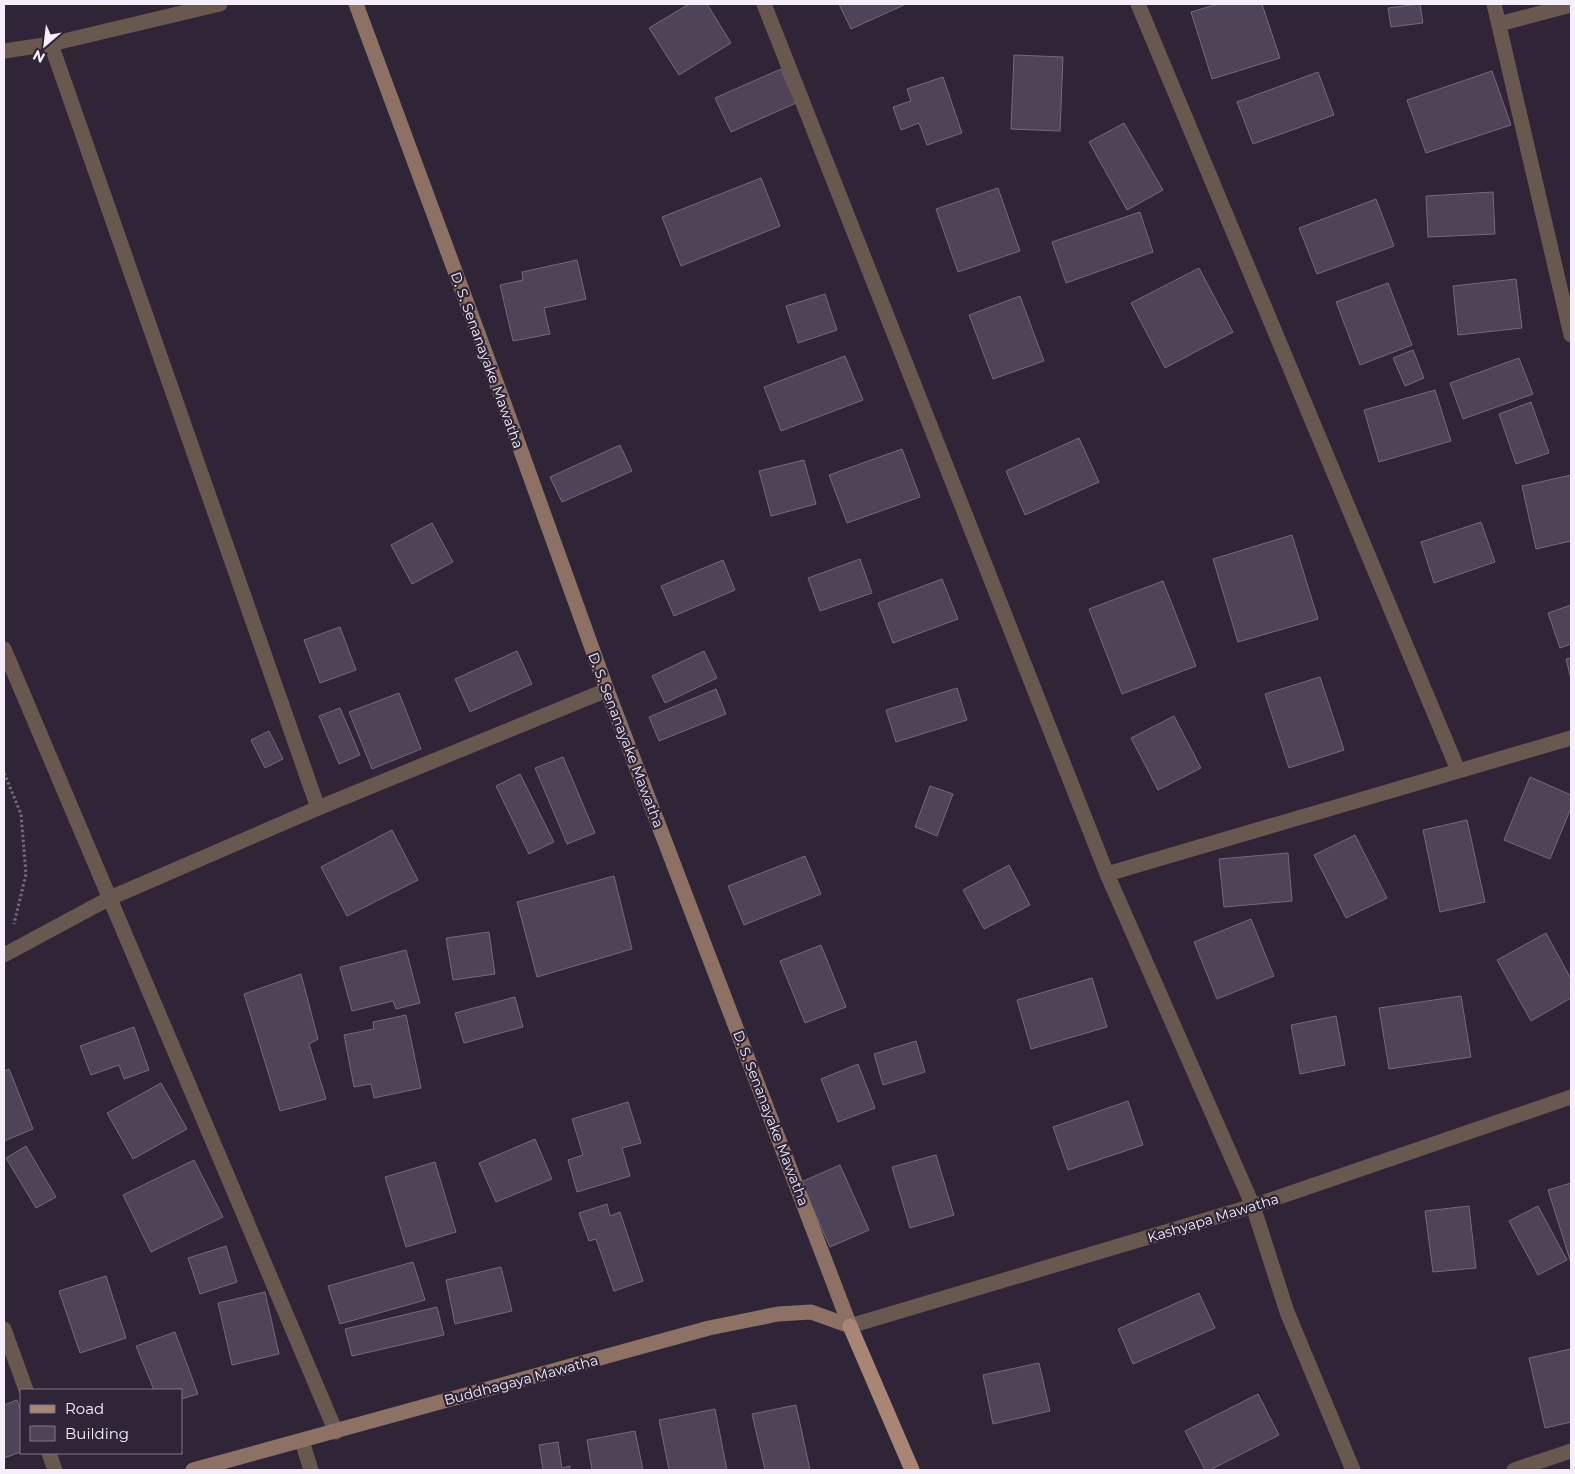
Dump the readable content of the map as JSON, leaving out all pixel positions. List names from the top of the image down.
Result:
{
  "streets": {
    "main road": ["D. S. Senanayake Mawatha", "Buddhagaya Mawatha"],
    "street": ["Kashyapa Mawatha"]
  },
  "crossings": [
    ["D. S. Senanayake Mawatha", "Kashyapa Mawatha"],
    ["D. S. Senanayake Mawatha", "Buddhagaya Mawatha"],
    ["Kashyapa Mawatha", "Buddhagaya Mawatha"]
  ],
  "legend": ["Road", "Building"],
  "north": "bottom left"
}
